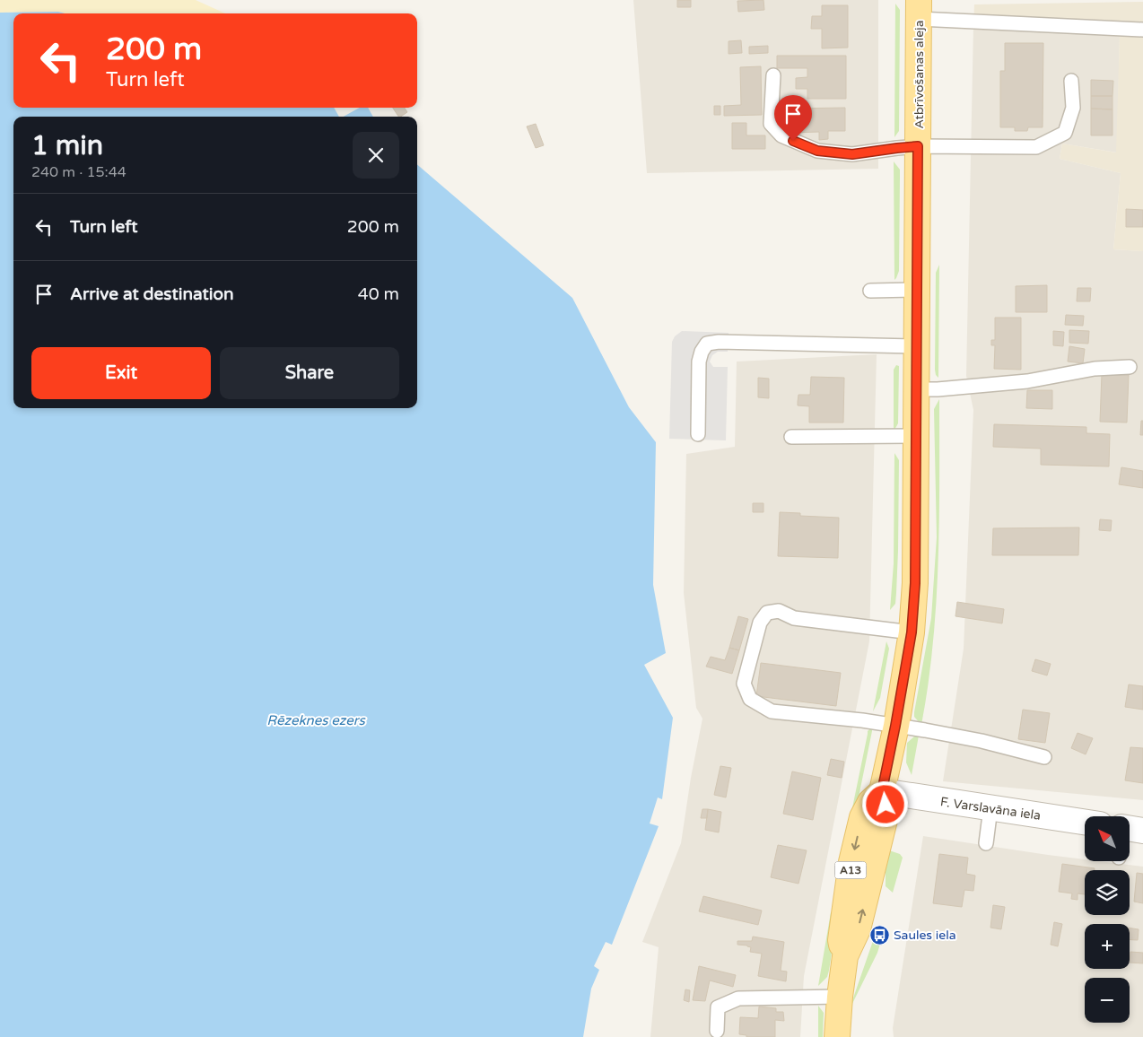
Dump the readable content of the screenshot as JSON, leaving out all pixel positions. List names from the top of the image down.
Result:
{
  "streets": {
    "main road": ["Atbrīvošanas aleja", "A13"],
    "street": ["F. Varslavāna iela"]
  },
  "crossings": [
    ["Atbrīvošanas aleja", "F. Varslavāna iela"]
  ],
  "water": ["Rēzeknes ezers"],
  "places": {
    "bus stop": ["Saules iela"]
  },
  "north": "top left",
  "page": {
    "turn": ["200 m", "Turn left"],
    "heading": ["1 min", "240 m · 15:44"],
    "list": [
      {
        "name": "Turn left",
        "value": "200 m"
      },
      {
        "name": "Arrive at destination",
        "value": "40 m"
      }
    ],
    "buttons": ["Exit", "Share"],
    "map_buttons": ["+", "−"]
  }
}
